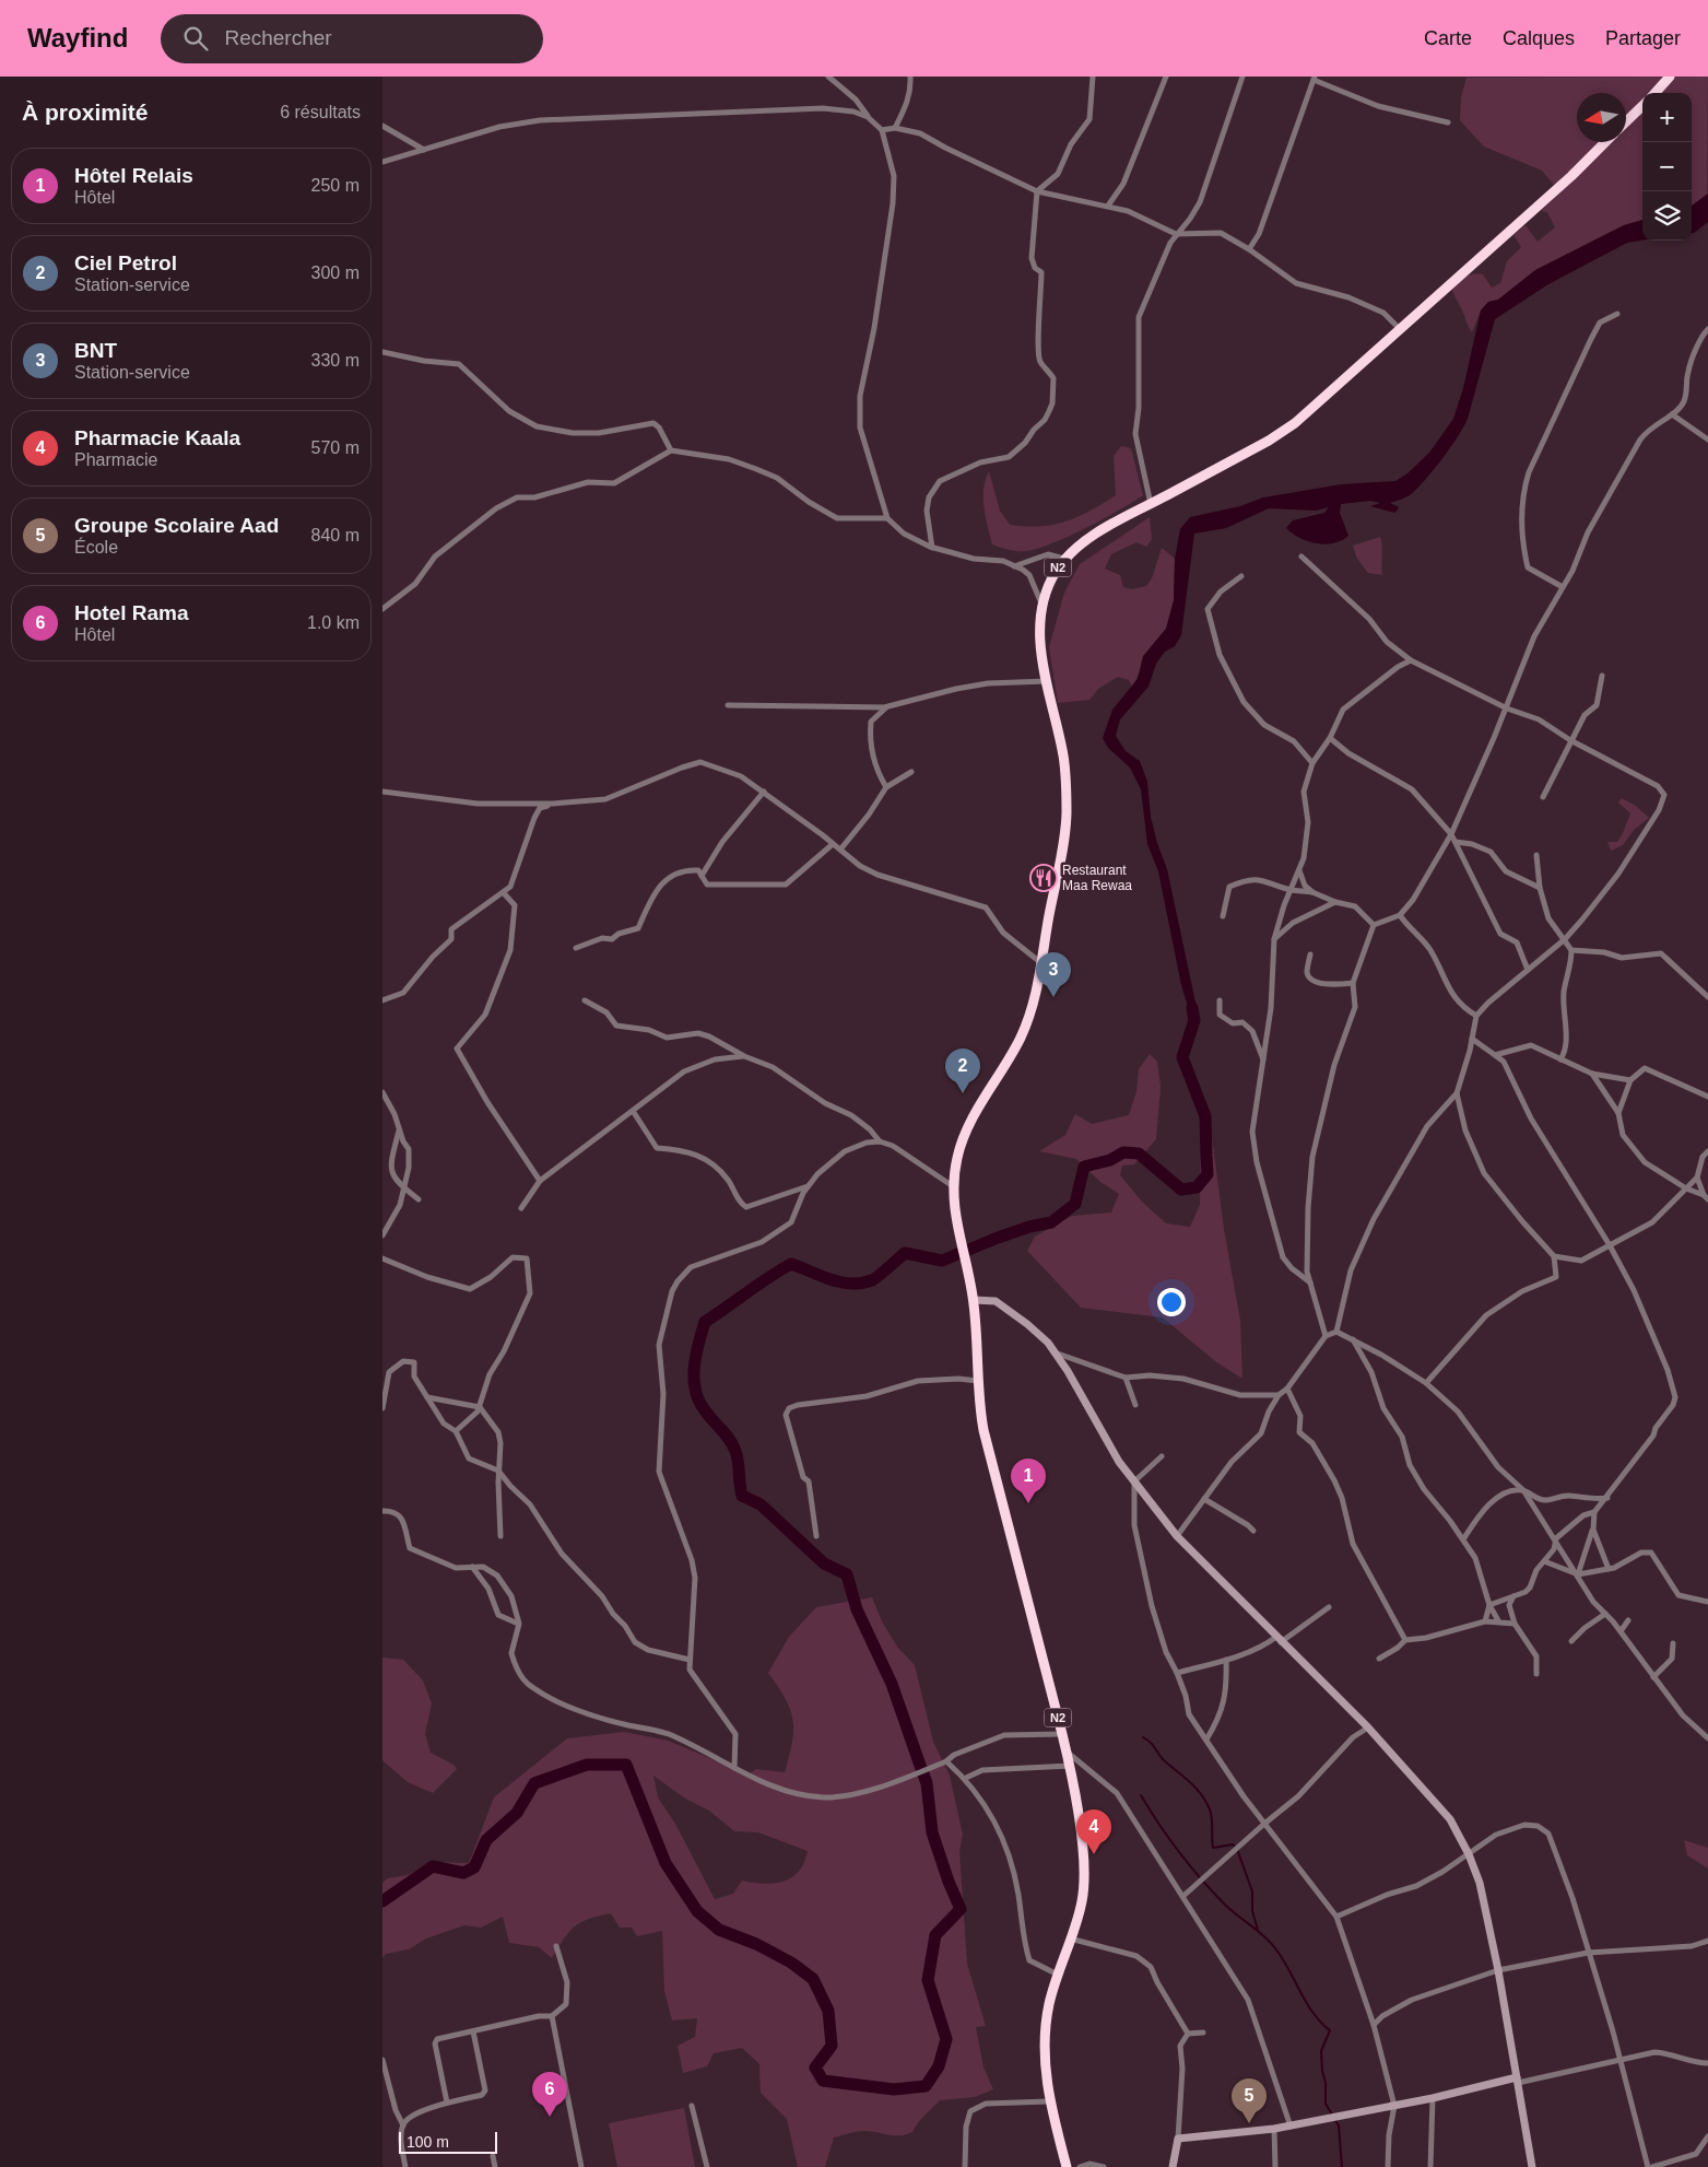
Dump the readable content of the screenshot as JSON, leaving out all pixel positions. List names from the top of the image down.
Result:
{
  "streets": {
    "highway": ["N2"]
  },
  "places": {
    "restaurant": ["Restaurant Maa Rewaa"]
  },
  "scale_bar": "100 m",
  "north": "left",
  "page": {
    "header": "Wayfind",
    "search": "Rechercher",
    "nav": ["Carte", "Calques", "Partager"],
    "heading": ["À proximité", "6 résultats"],
    "map_buttons": ["+", "−"],
    "list": [
      {
        "mark": "1",
        "name": "Hôtel Relais",
        "note": "Hôtel",
        "value": "250 m"
      },
      {
        "mark": "2",
        "name": "Ciel Petrol",
        "note": "Station-service",
        "value": "300 m"
      },
      {
        "mark": "3",
        "name": "BNT",
        "note": "Station-service",
        "value": "330 m"
      },
      {
        "mark": "4",
        "name": "Pharmacie Kaala",
        "note": "Pharmacie",
        "value": "570 m"
      },
      {
        "mark": "5",
        "name": "Groupe Scolaire Aad",
        "note": "École",
        "value": "840 m"
      },
      {
        "mark": "6",
        "name": "Hotel Rama",
        "note": "Hôtel",
        "value": "1.0 km"
      }
    ],
    "pins": [
      "3",
      "2",
      "1",
      "4",
      "6",
      "5"
    ],
    "scale": "100 m"
  }
}
